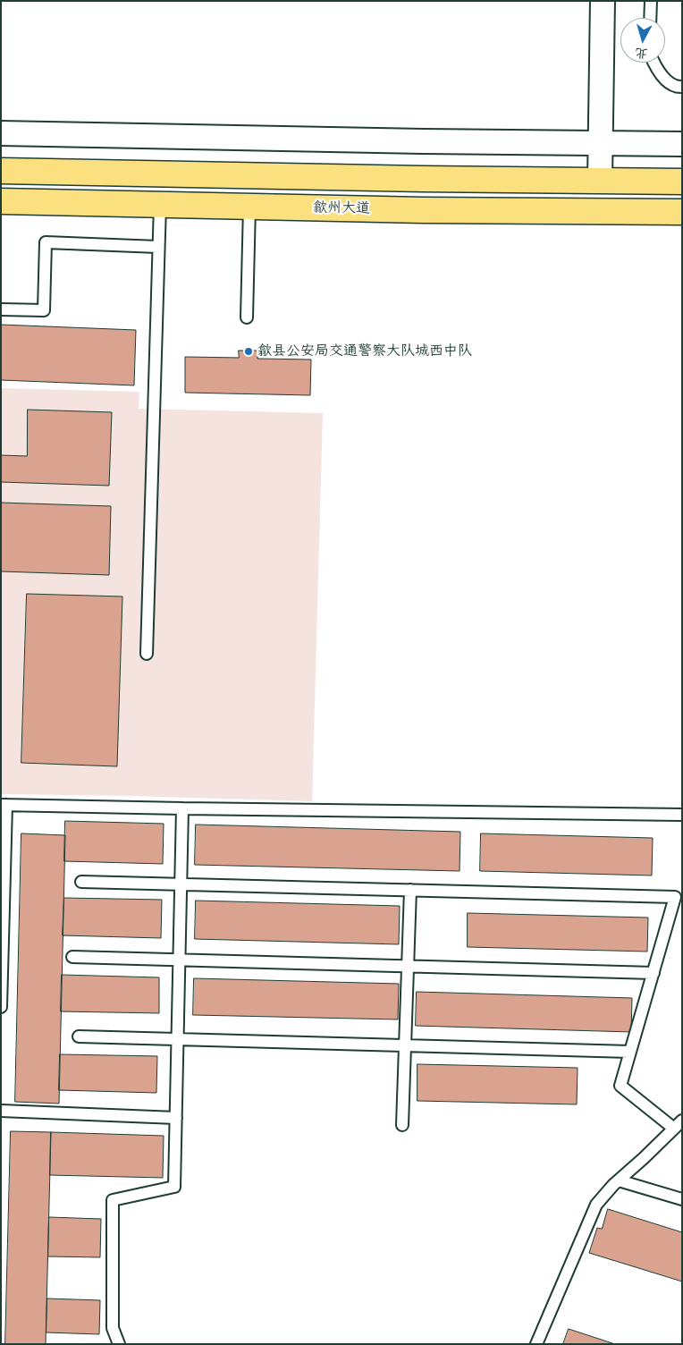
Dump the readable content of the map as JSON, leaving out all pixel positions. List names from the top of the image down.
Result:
{
  "streets": {
    "highway": ["歙州大道"]
  },
  "places": ["歙县公安局交通警察大队城西中队"],
  "north": "bottom"
}
